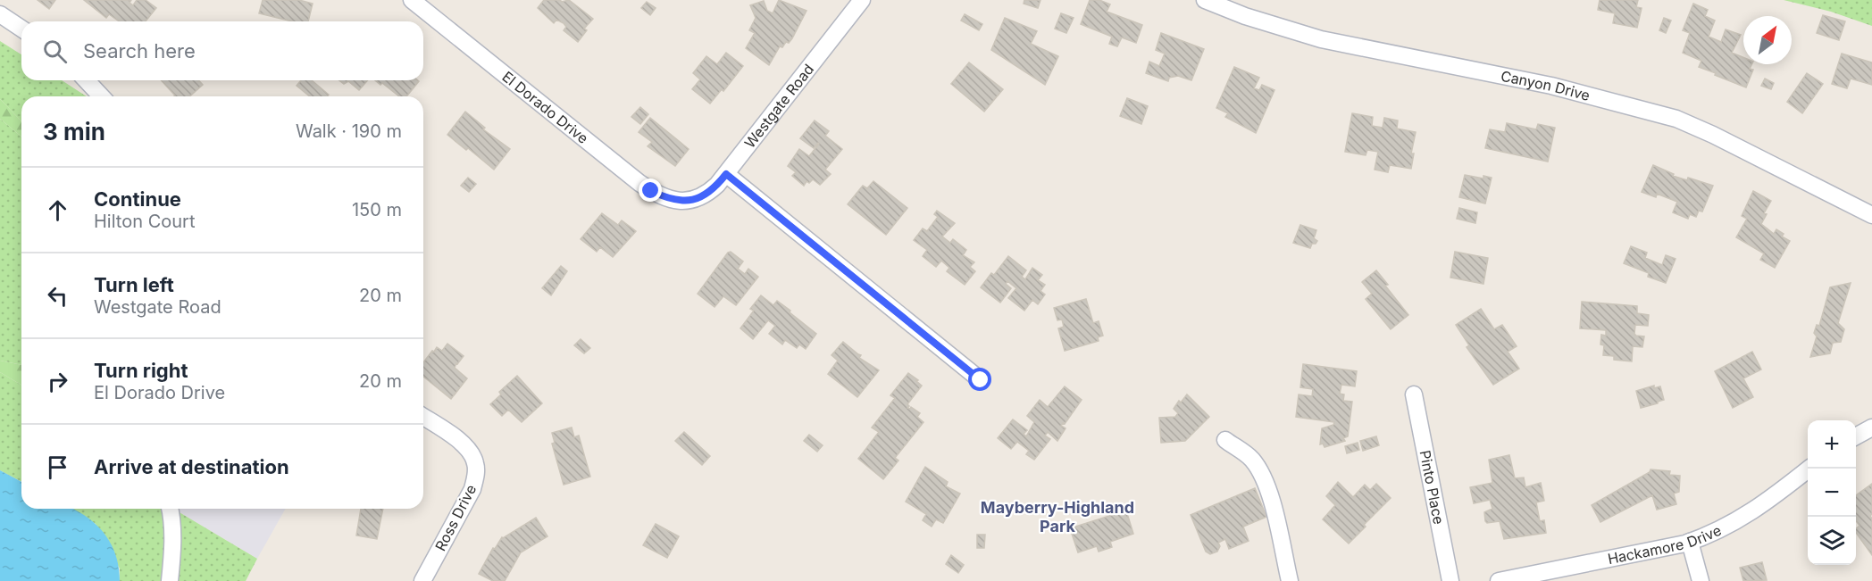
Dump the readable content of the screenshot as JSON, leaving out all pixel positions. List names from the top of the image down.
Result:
{
  "streets": {
    "street": [
      "Canyon Drive",
      "Westgate Road",
      "El Dorado Drive",
      "Pinto Place",
      "Ross Drive",
      "Hackamore Drive"
    ]
  },
  "crossings": [
    ["Westgate Road", "El Dorado Drive"]
  ],
  "districts": ["Mayberry-Highland Park"],
  "north": "top right",
  "page": {
    "search": "Search here",
    "heading": ["3 min", "Walk · 190 m"],
    "list": [
      ["Continue", "Hilton Court", "150 m"],
      ["Turn left", "Westgate Road", "20 m"],
      ["Turn right", "El Dorado Drive", "20 m"],
      "Arrive at destination"
    ],
    "map_buttons": ["+", "−"]
  }
}
